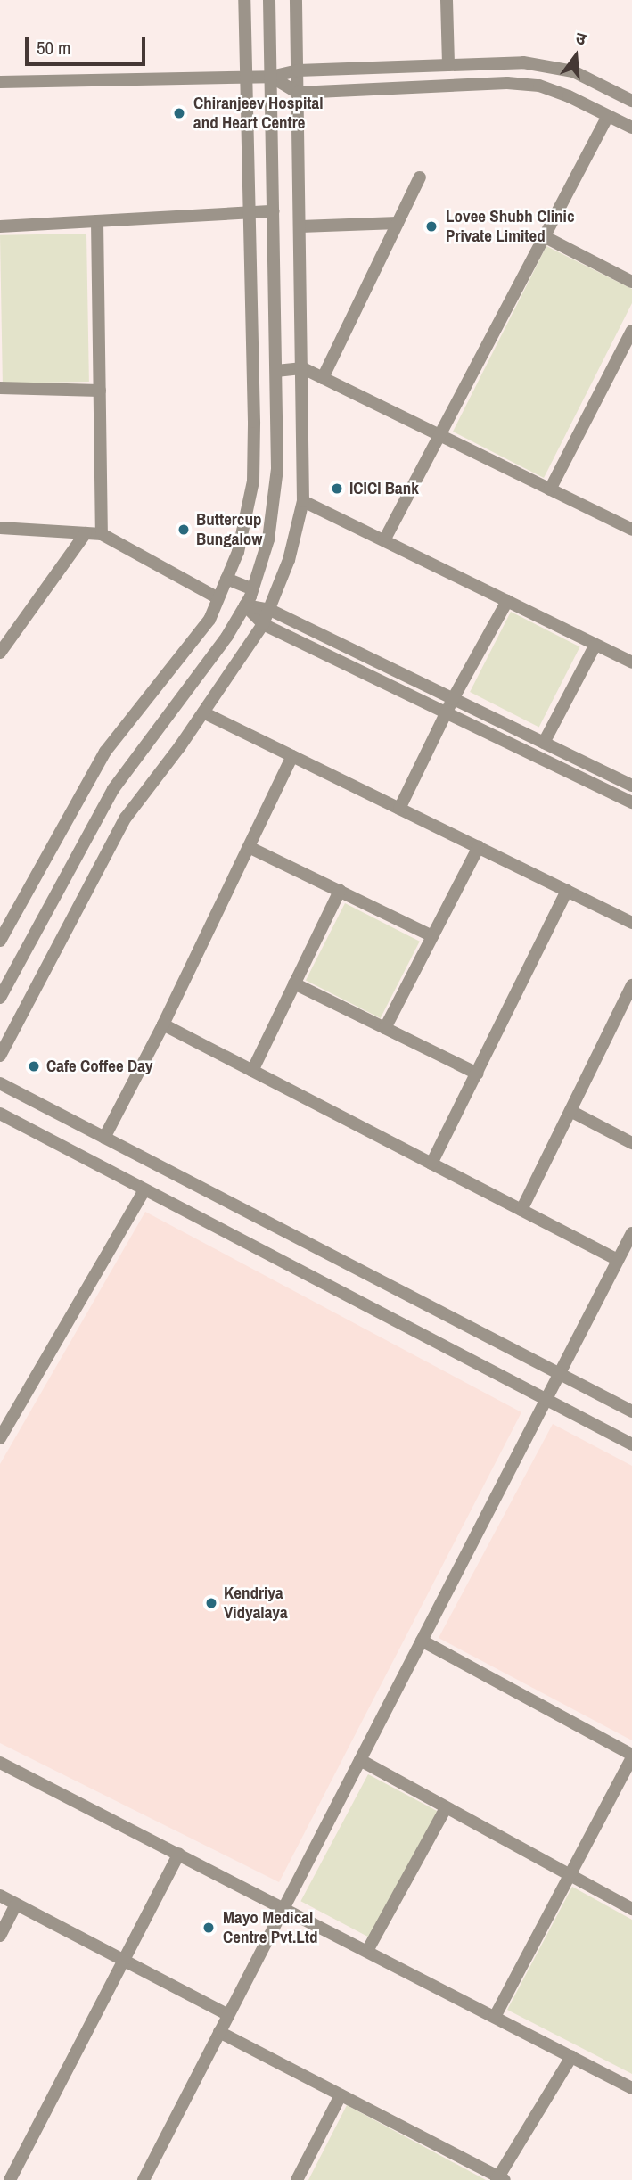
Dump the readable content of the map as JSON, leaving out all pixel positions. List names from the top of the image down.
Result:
{
  "places": [
    "Chiranjeev Hospital and Heart Centre",
    "Lovee Shubh Clinic Private Limited",
    "ICICI Bank",
    "Buttercup Bungalow",
    "Cafe Coffee Day",
    "Kendriya Vidyalaya",
    "Mayo Medical Centre Pvt.Ltd"
  ],
  "scale_bar": "50 m",
  "north": "top"
}
